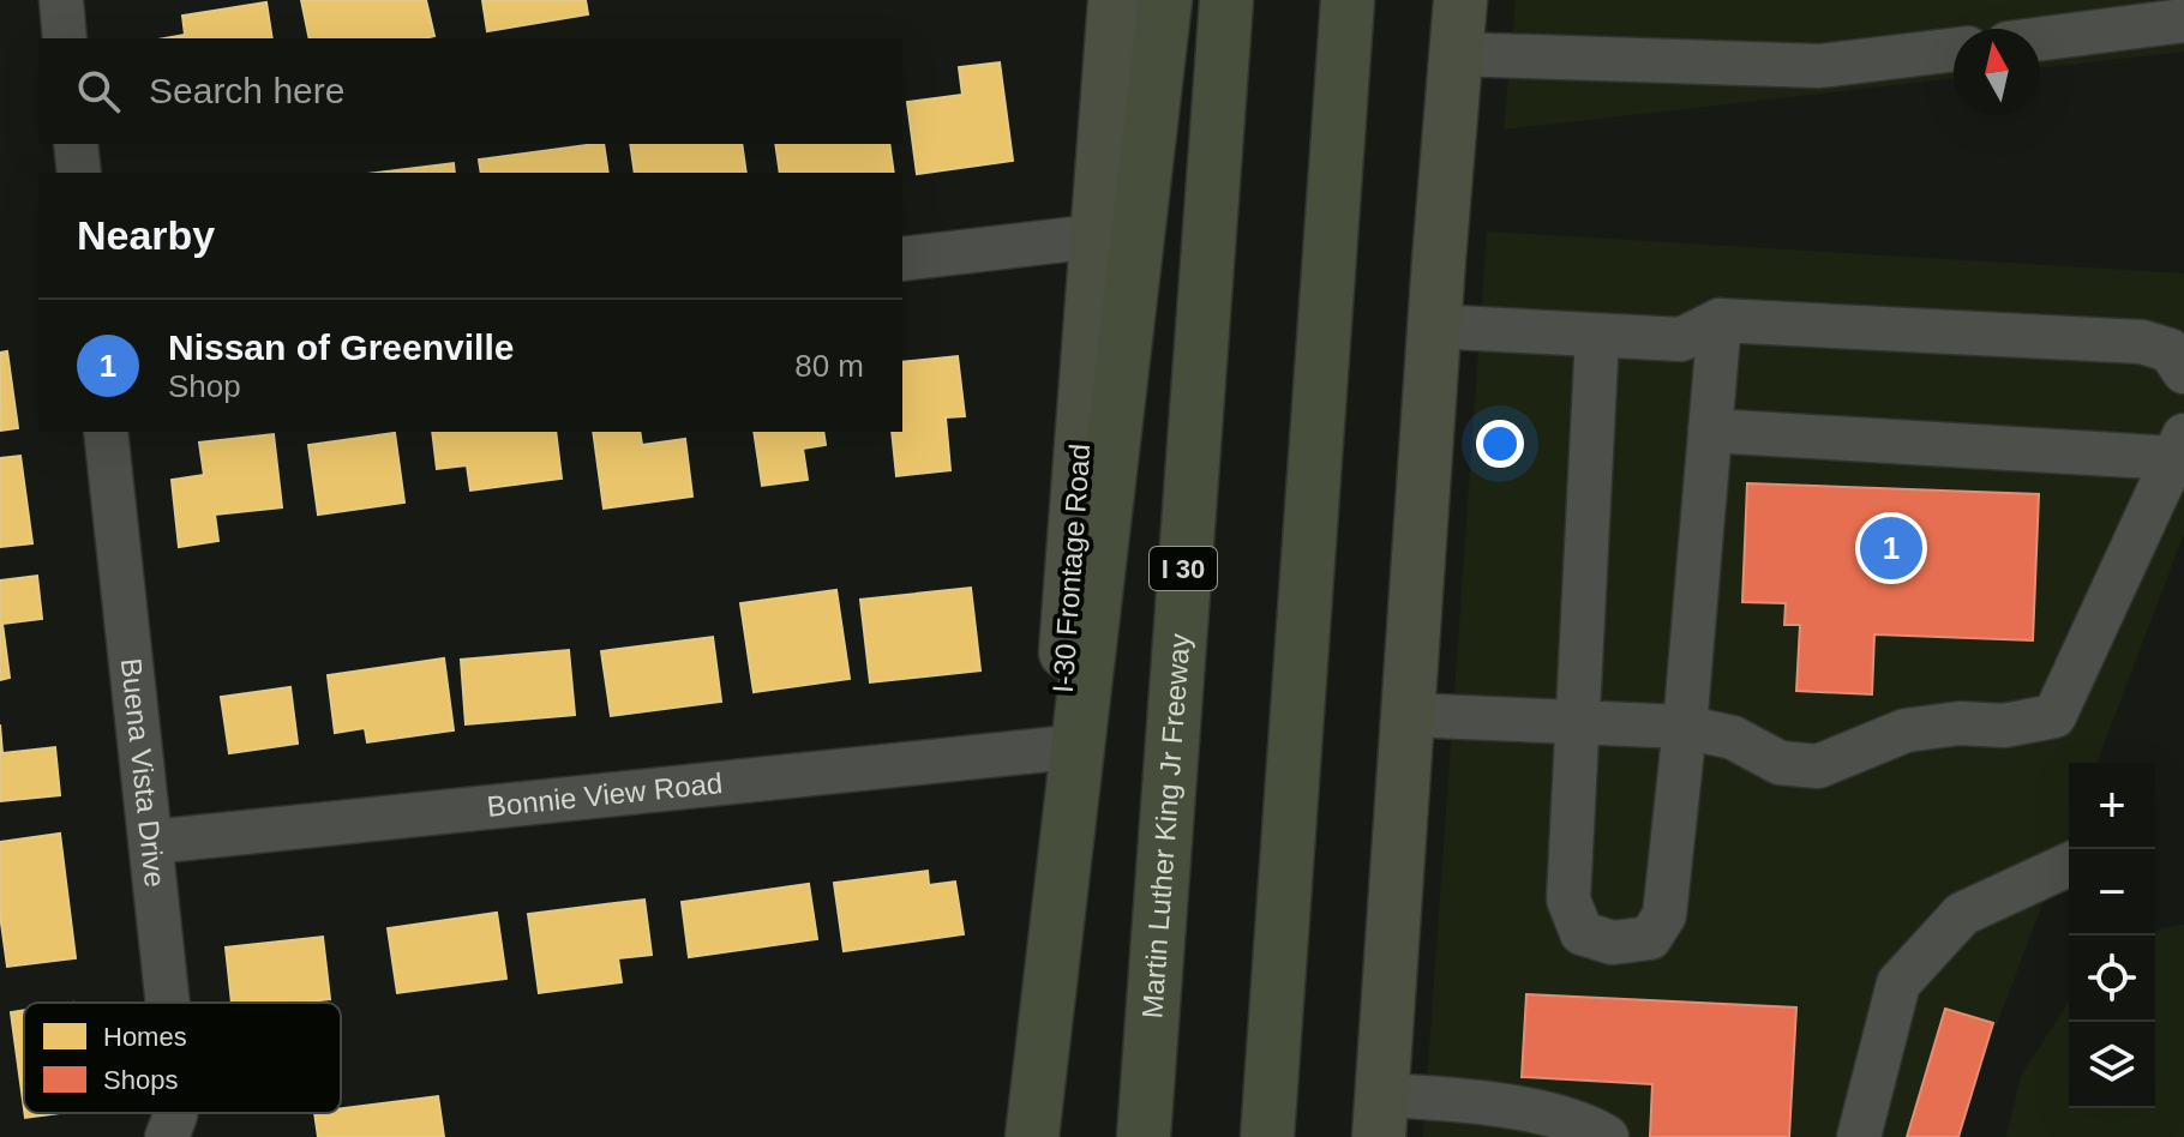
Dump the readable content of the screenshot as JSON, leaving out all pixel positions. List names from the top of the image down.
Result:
{
  "streets": {
    "highway": ["I 30", "Martin Luther King Jr Freeway"],
    "main road": ["I-30 Frontage Road"],
    "street": ["Buena Vista Drive", "Bonnie View Road"]
  },
  "crossings": [
    ["I-30 Frontage Road", "Bonnie View Road"],
    ["Buena Vista Drive", "Bonnie View Road"]
  ],
  "legend": ["Homes", "Shops"],
  "north": "top",
  "page": {
    "search": "Search here",
    "heading": "Nearby",
    "list": [
      {
        "mark": "1",
        "name": "Nissan of Greenville",
        "note": "Shop",
        "value": "80 m"
      }
    ],
    "pins": "1",
    "map_buttons": ["+", "−"]
  }
}
